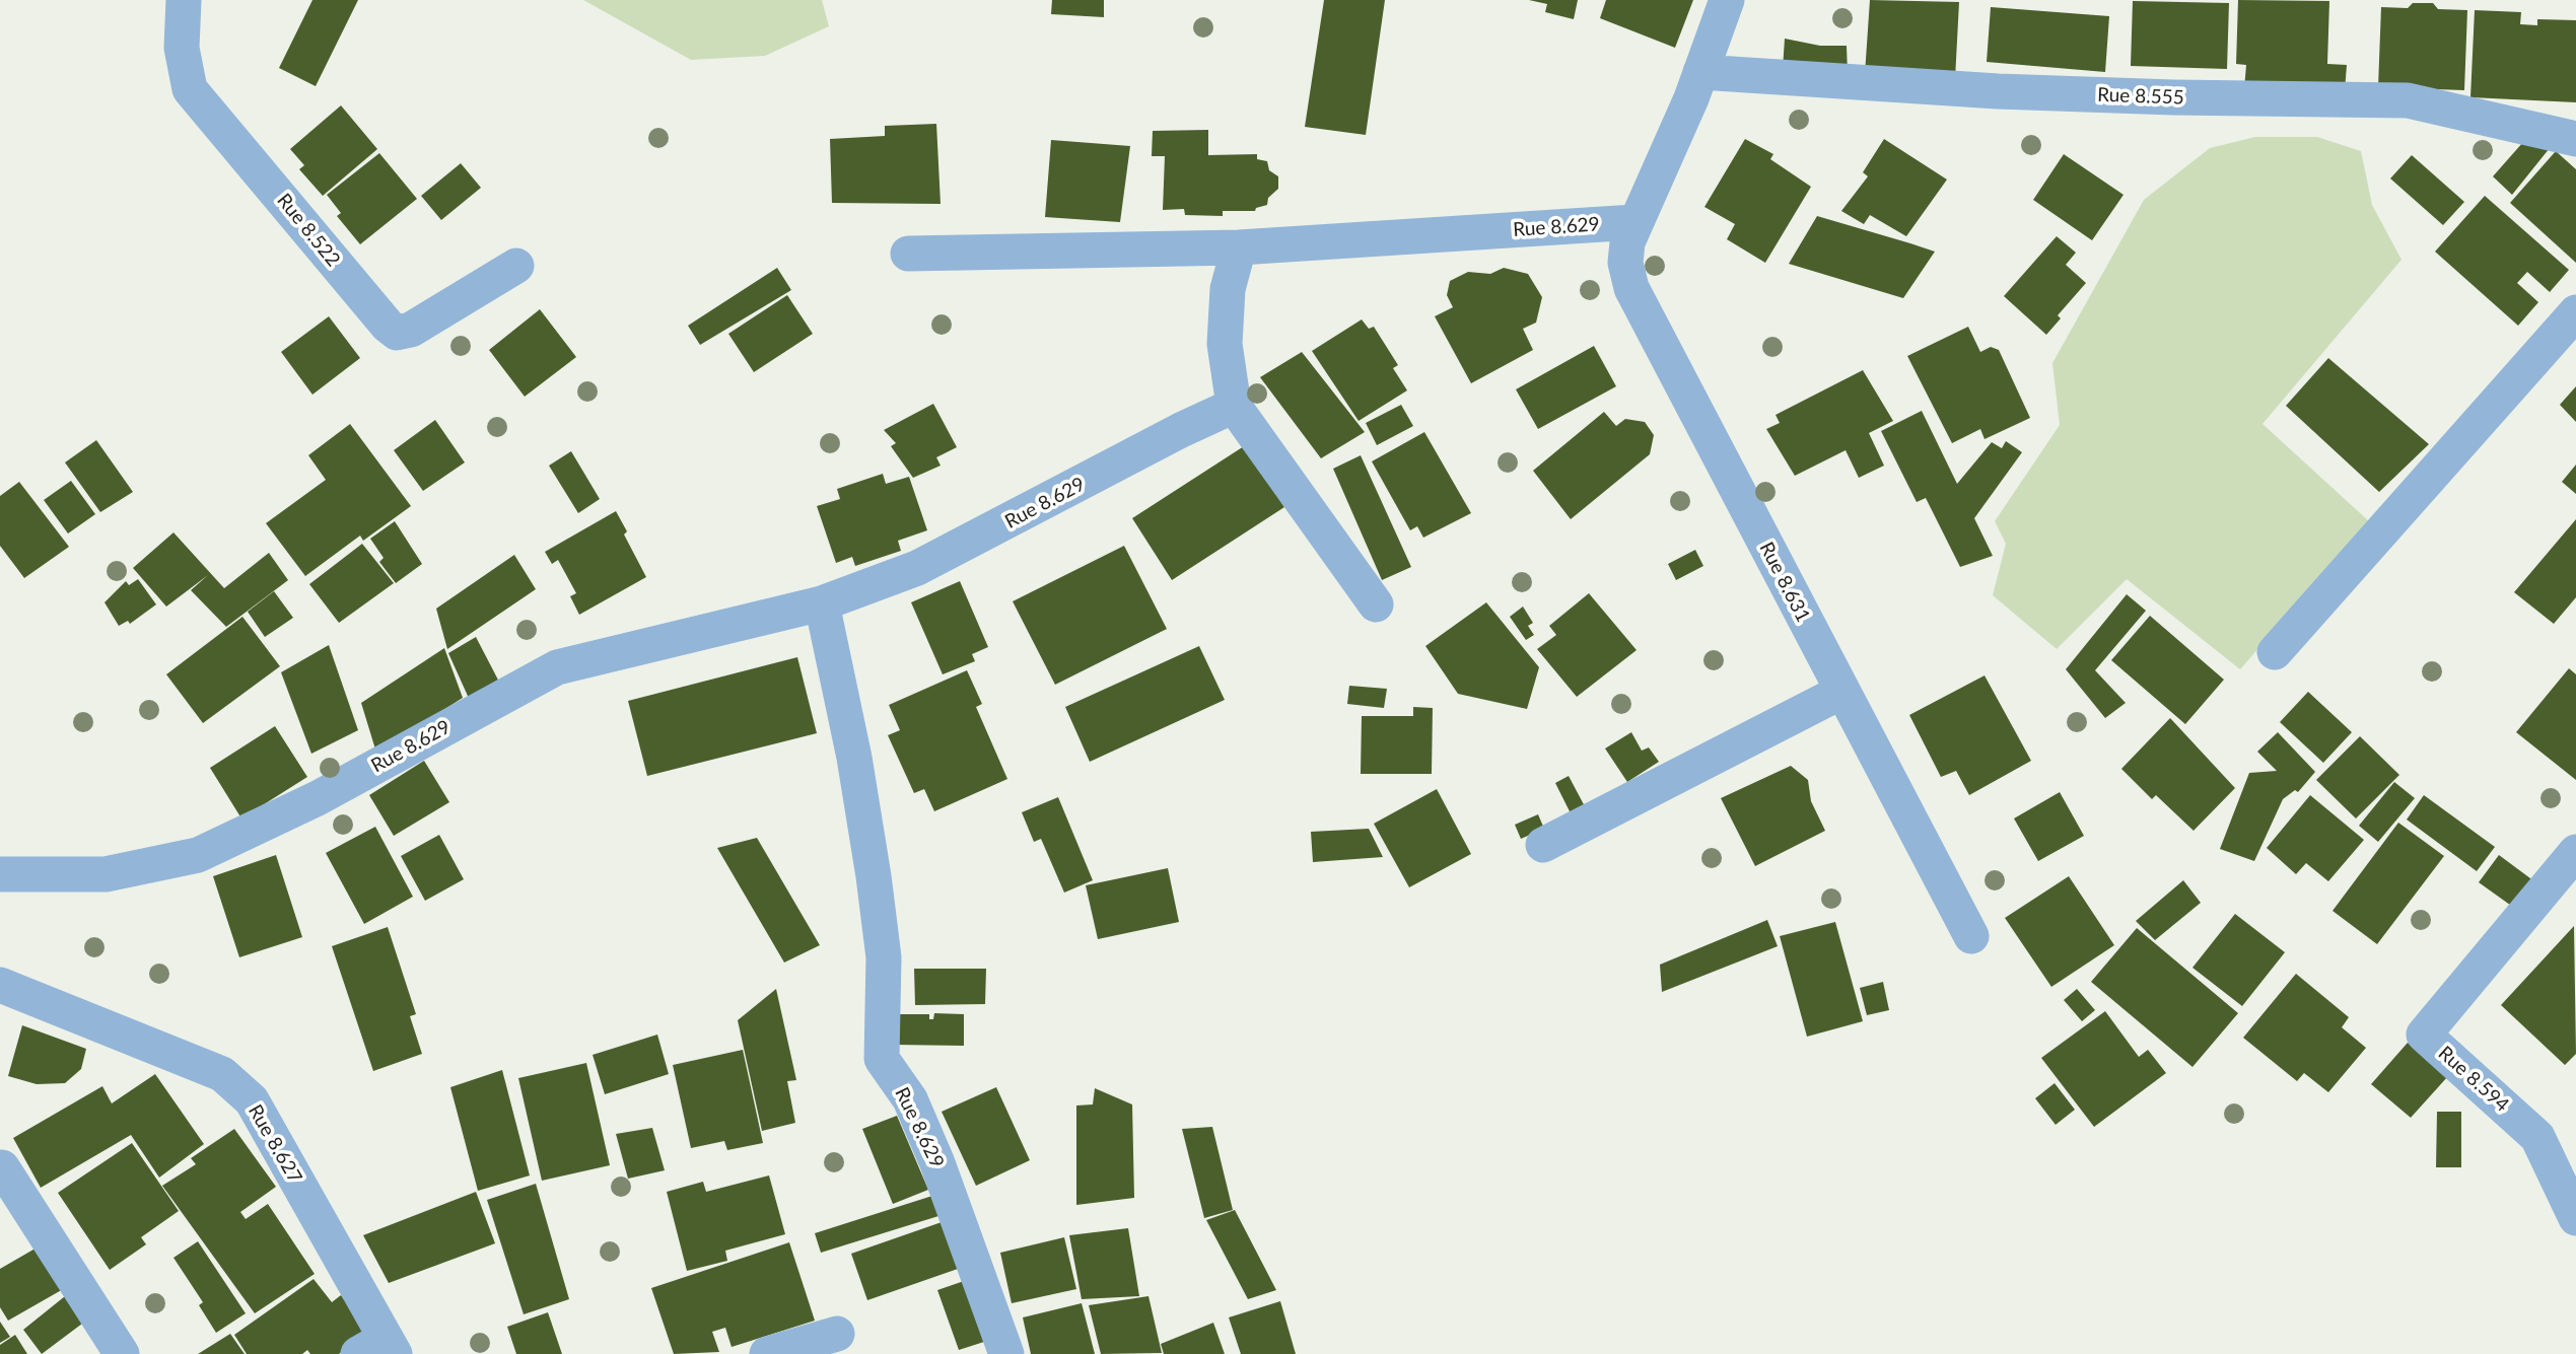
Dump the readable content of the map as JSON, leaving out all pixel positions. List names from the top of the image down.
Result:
{
  "streets": {
    "street": [
      "Rue 8.555",
      "Rue 8.629",
      "Rue 8.522",
      "Rue 8.631",
      "Rue 8.594",
      "Rue 8.627"
    ]
  },
  "crossings": [
    ["Rue 8.629", "Rue 8.631"]
  ]
}
